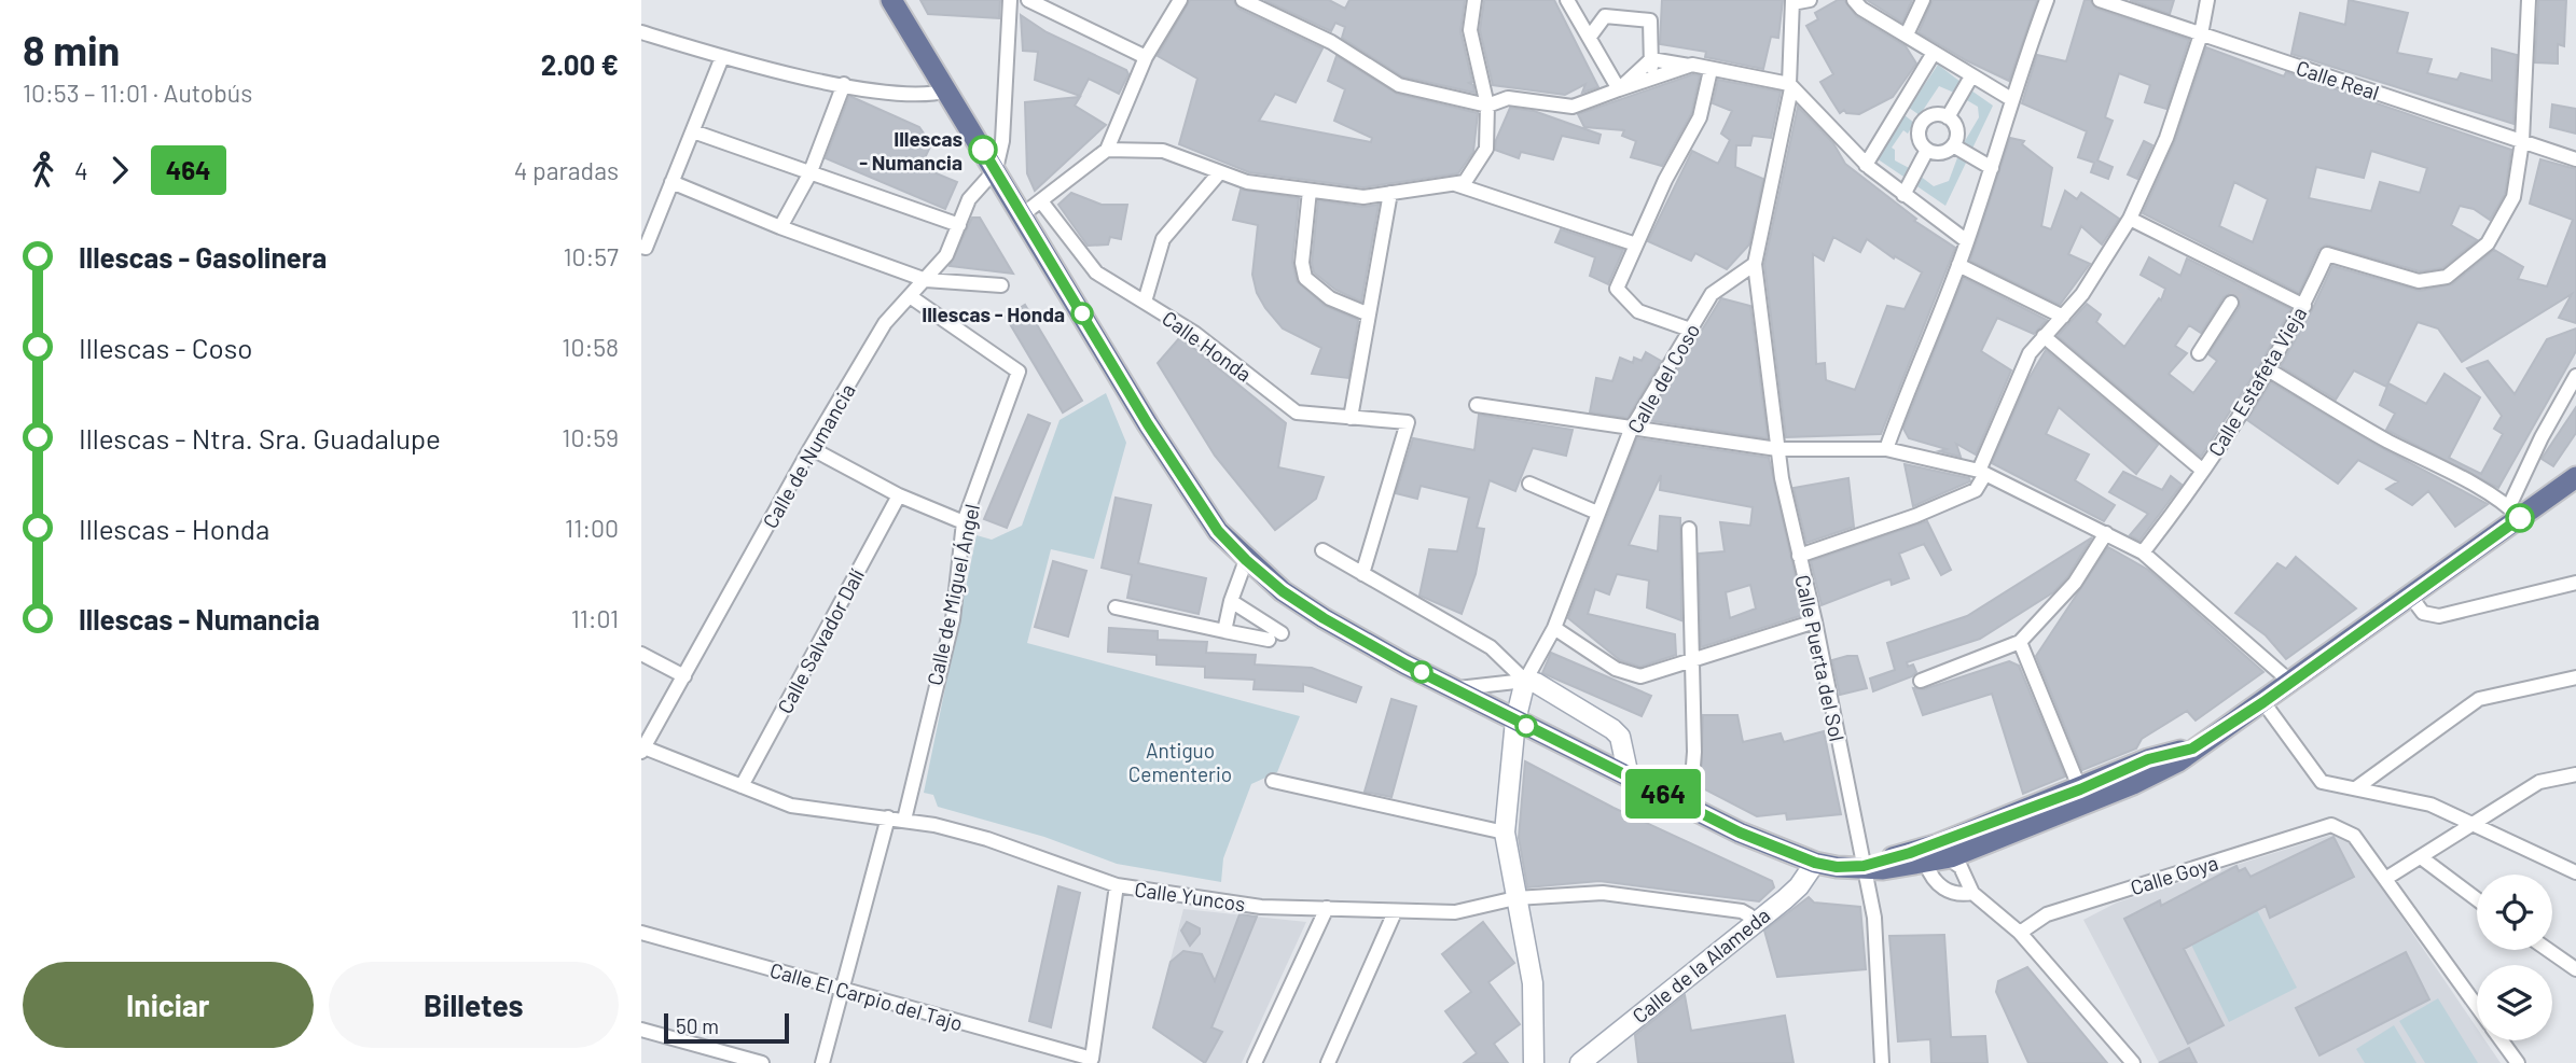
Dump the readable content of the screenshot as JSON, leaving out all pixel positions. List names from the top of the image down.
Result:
{
  "streets": {
    "street": [
      "Calle Real",
      "Calle Honda",
      "Calle del Coso",
      "Calle Estafeta Vieja",
      "Calle de Numancia",
      "Calle de Miguel Ángel",
      "Calle Salvador Dalí",
      "Calle Puerta del Sol",
      "Calle Goya",
      "Calle Yuncos",
      "Calle de la Alameda",
      "Calle El Carpio del Tajo"
    ]
  },
  "crossings": [
    ["Calle Real", "Calle Estafeta Vieja"],
    ["Calle del Coso", "Calle Puerta del Sol"],
    ["Calle del Coso", "Calle Yuncos"],
    ["Calle de Numancia", "Calle de Miguel Ángel"],
    ["Calle de Numancia", "Calle Yuncos"],
    ["Calle de Miguel Ángel", "Calle Yuncos"],
    ["Calle Salvador Dalí", "Calle Yuncos"],
    ["Calle Yuncos", "Calle de la Alameda"],
    ["Calle Yuncos", "Calle El Carpio del Tajo"]
  ],
  "parks": ["Antiguo Cementerio"],
  "places": ["Illescas - Numancia", "Illescas - Honda"],
  "lines": ["bus line 464"],
  "scale_bar": "50 m",
  "page": {
    "heading": ["8 min", "10:53 – 11:01 · Autobús", "2.00 €"],
    "on_map": "464",
    "legs": ["4", "464", "4 paradas"],
    "list": [
      {
        "name": "Illescas - Gasolinera",
        "value": "10:57"
      },
      {
        "name": "Illescas - Coso",
        "value": "10:58"
      },
      {
        "name": "Illescas - Ntra. Sra. Guadalupe",
        "value": "10:59"
      },
      {
        "name": "Illescas - Honda",
        "value": "11:00"
      },
      {
        "name": "Illescas - Numancia",
        "value": "11:01"
      }
    ],
    "buttons": ["Iniciar", "Billetes"],
    "scale": "50 m"
  }
}
